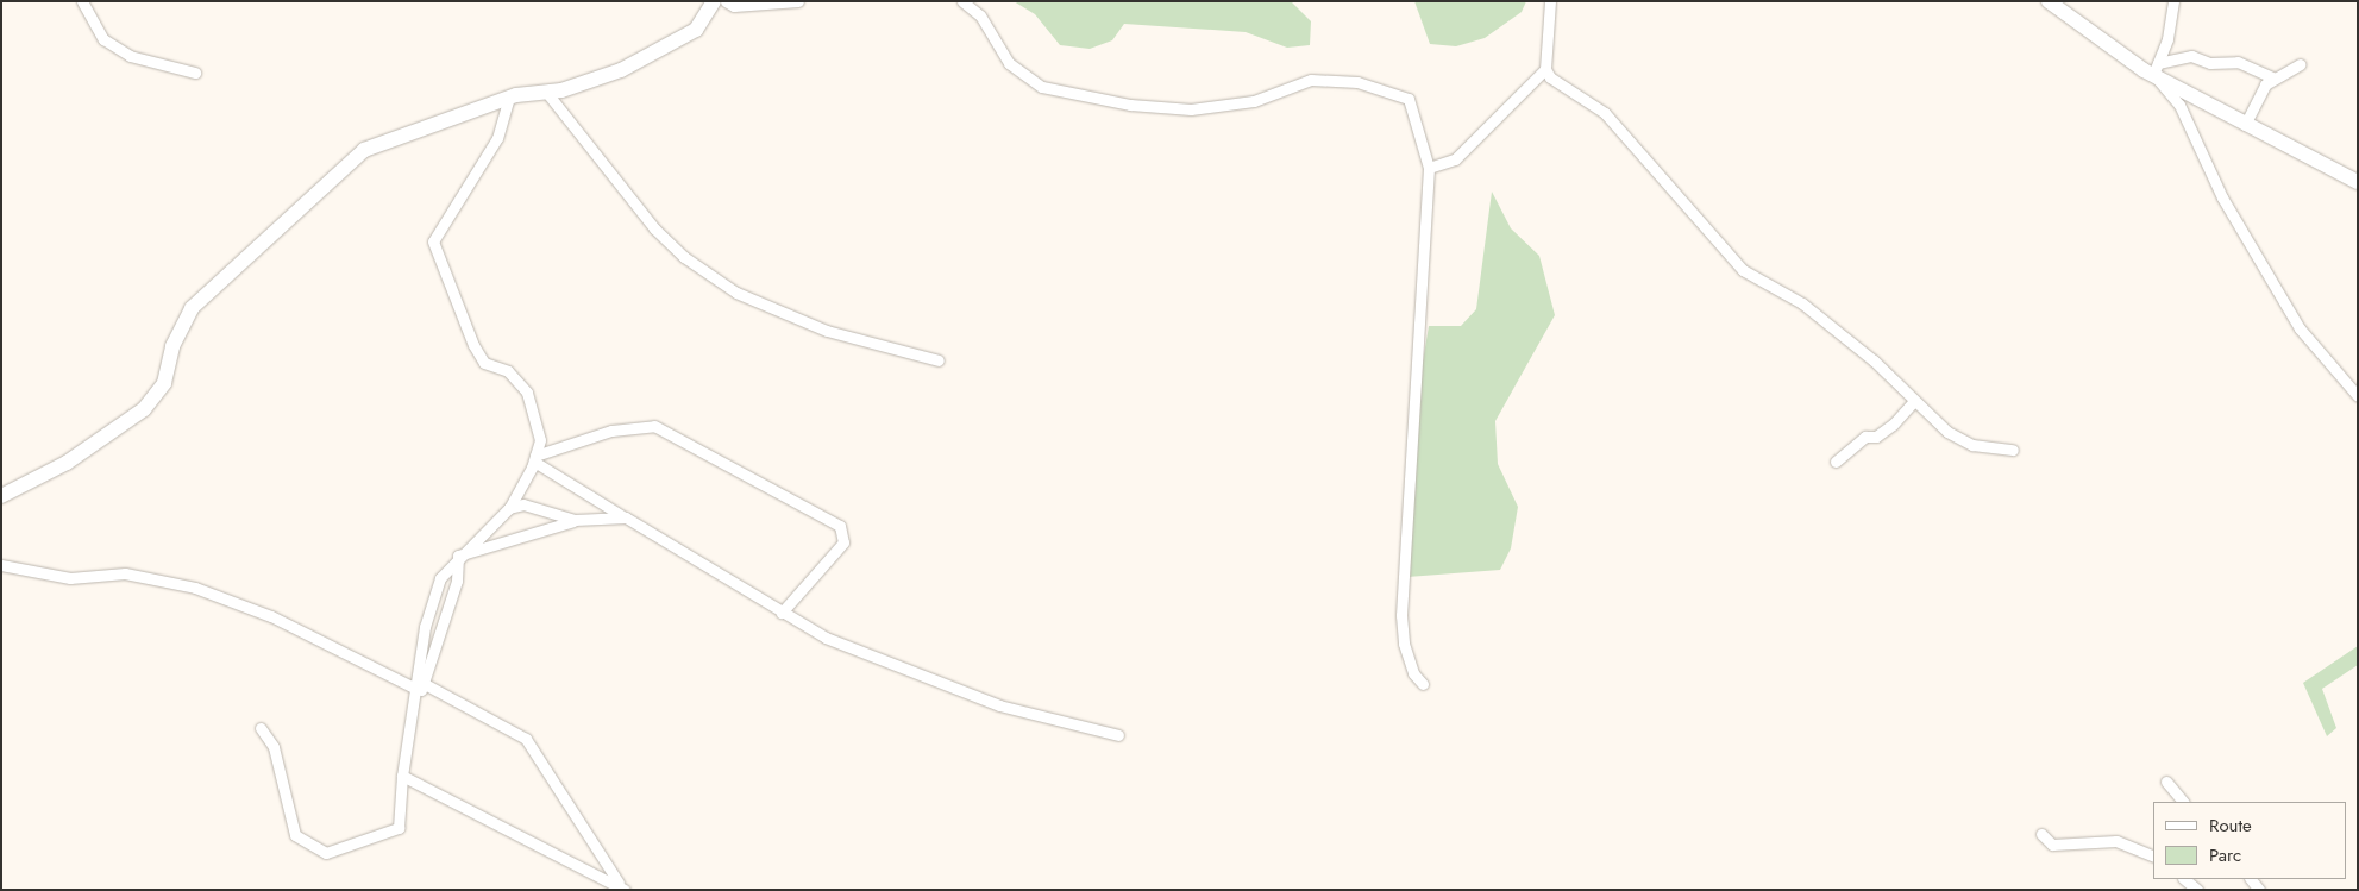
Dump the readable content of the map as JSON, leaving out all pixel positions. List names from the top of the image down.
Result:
{
  "legend": ["Route", "Parc"]
}
